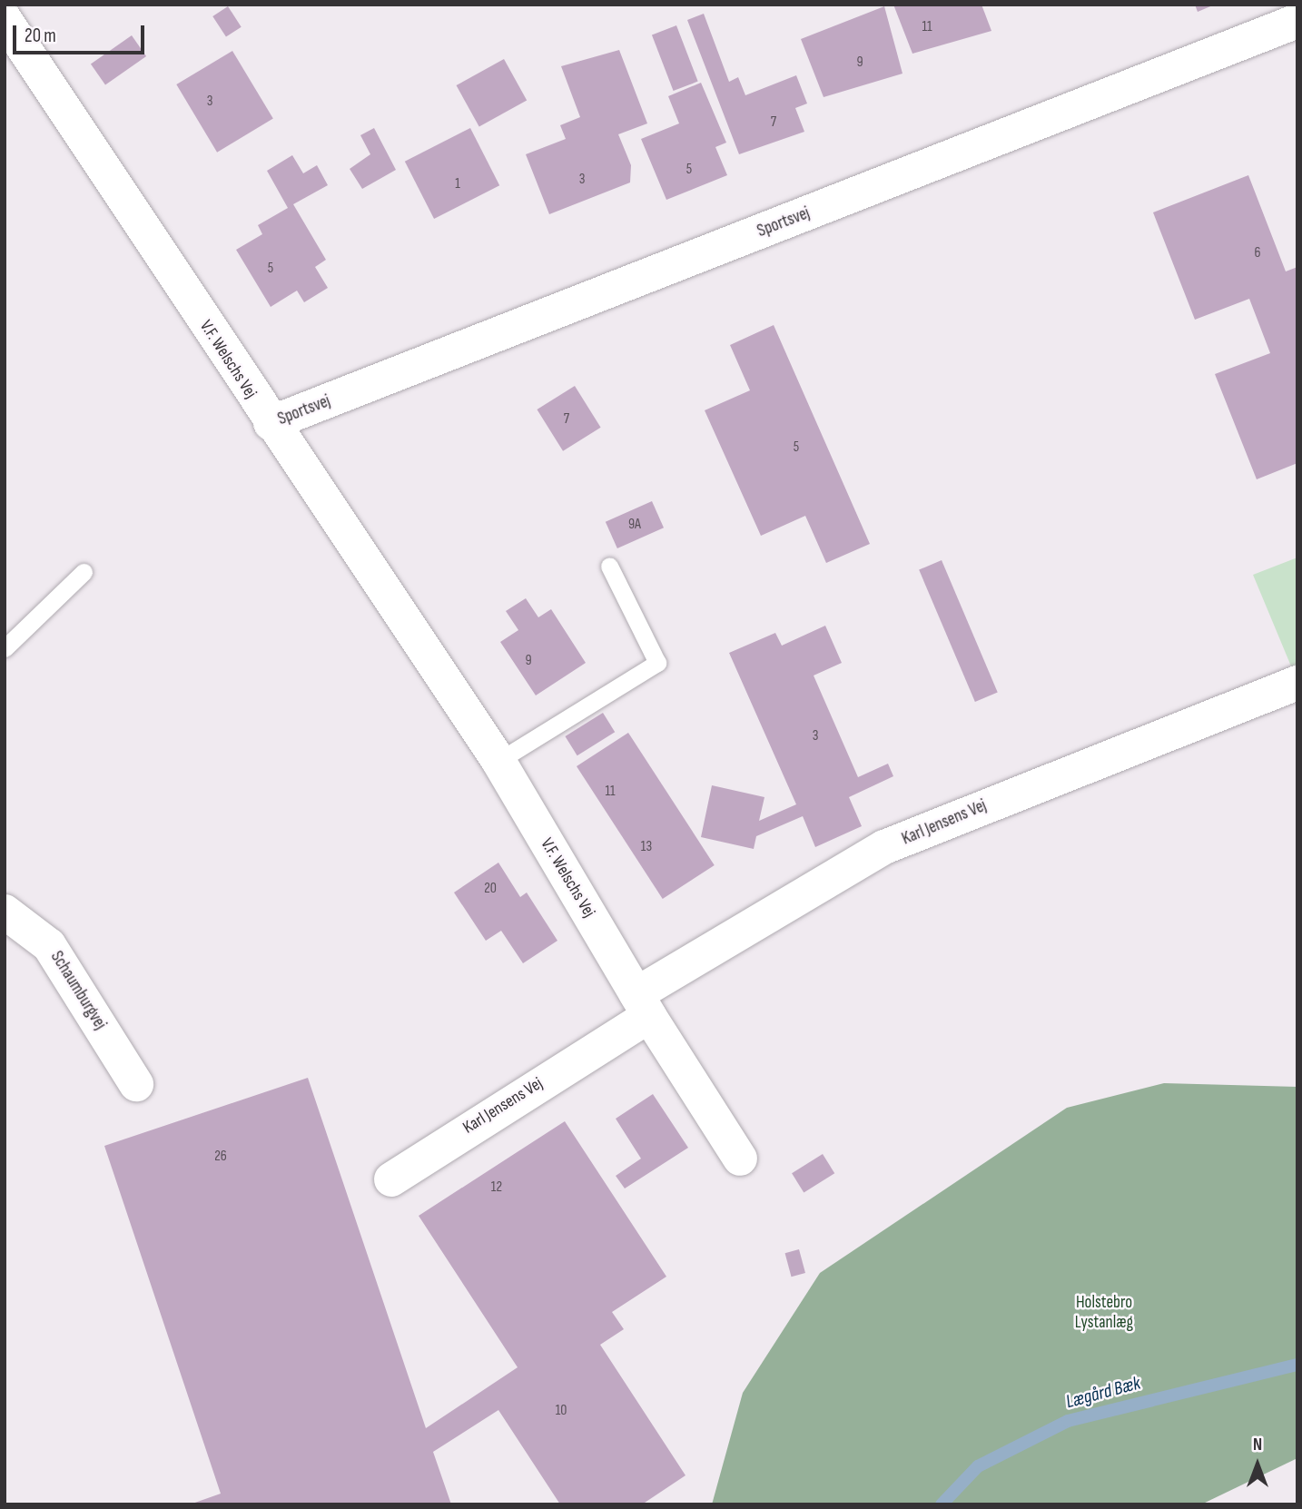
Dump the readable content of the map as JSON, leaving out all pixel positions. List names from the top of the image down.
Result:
{
  "streets": {
    "street": [
      "Sportsvej",
      "V.F. Welschs Vej",
      "Karl Jensens Vej",
      "Schaumburgvej"
    ]
  },
  "crossings": [
    ["Sportsvej", "V.F. Welschs Vej"],
    ["V.F. Welschs Vej", "Karl Jensens Vej"]
  ],
  "water": ["Lægård Bæk"],
  "parks": ["Holstebro Lystanlæg"],
  "house_numbers": [
    "11",
    "9",
    "3",
    "7",
    "5",
    "3",
    "1",
    "6",
    "5",
    "7",
    "5",
    "9A",
    "9",
    "3",
    "11",
    "13",
    "20",
    "26",
    "12",
    "10"
  ],
  "scale_bar": "20 m",
  "north": "top"
}
